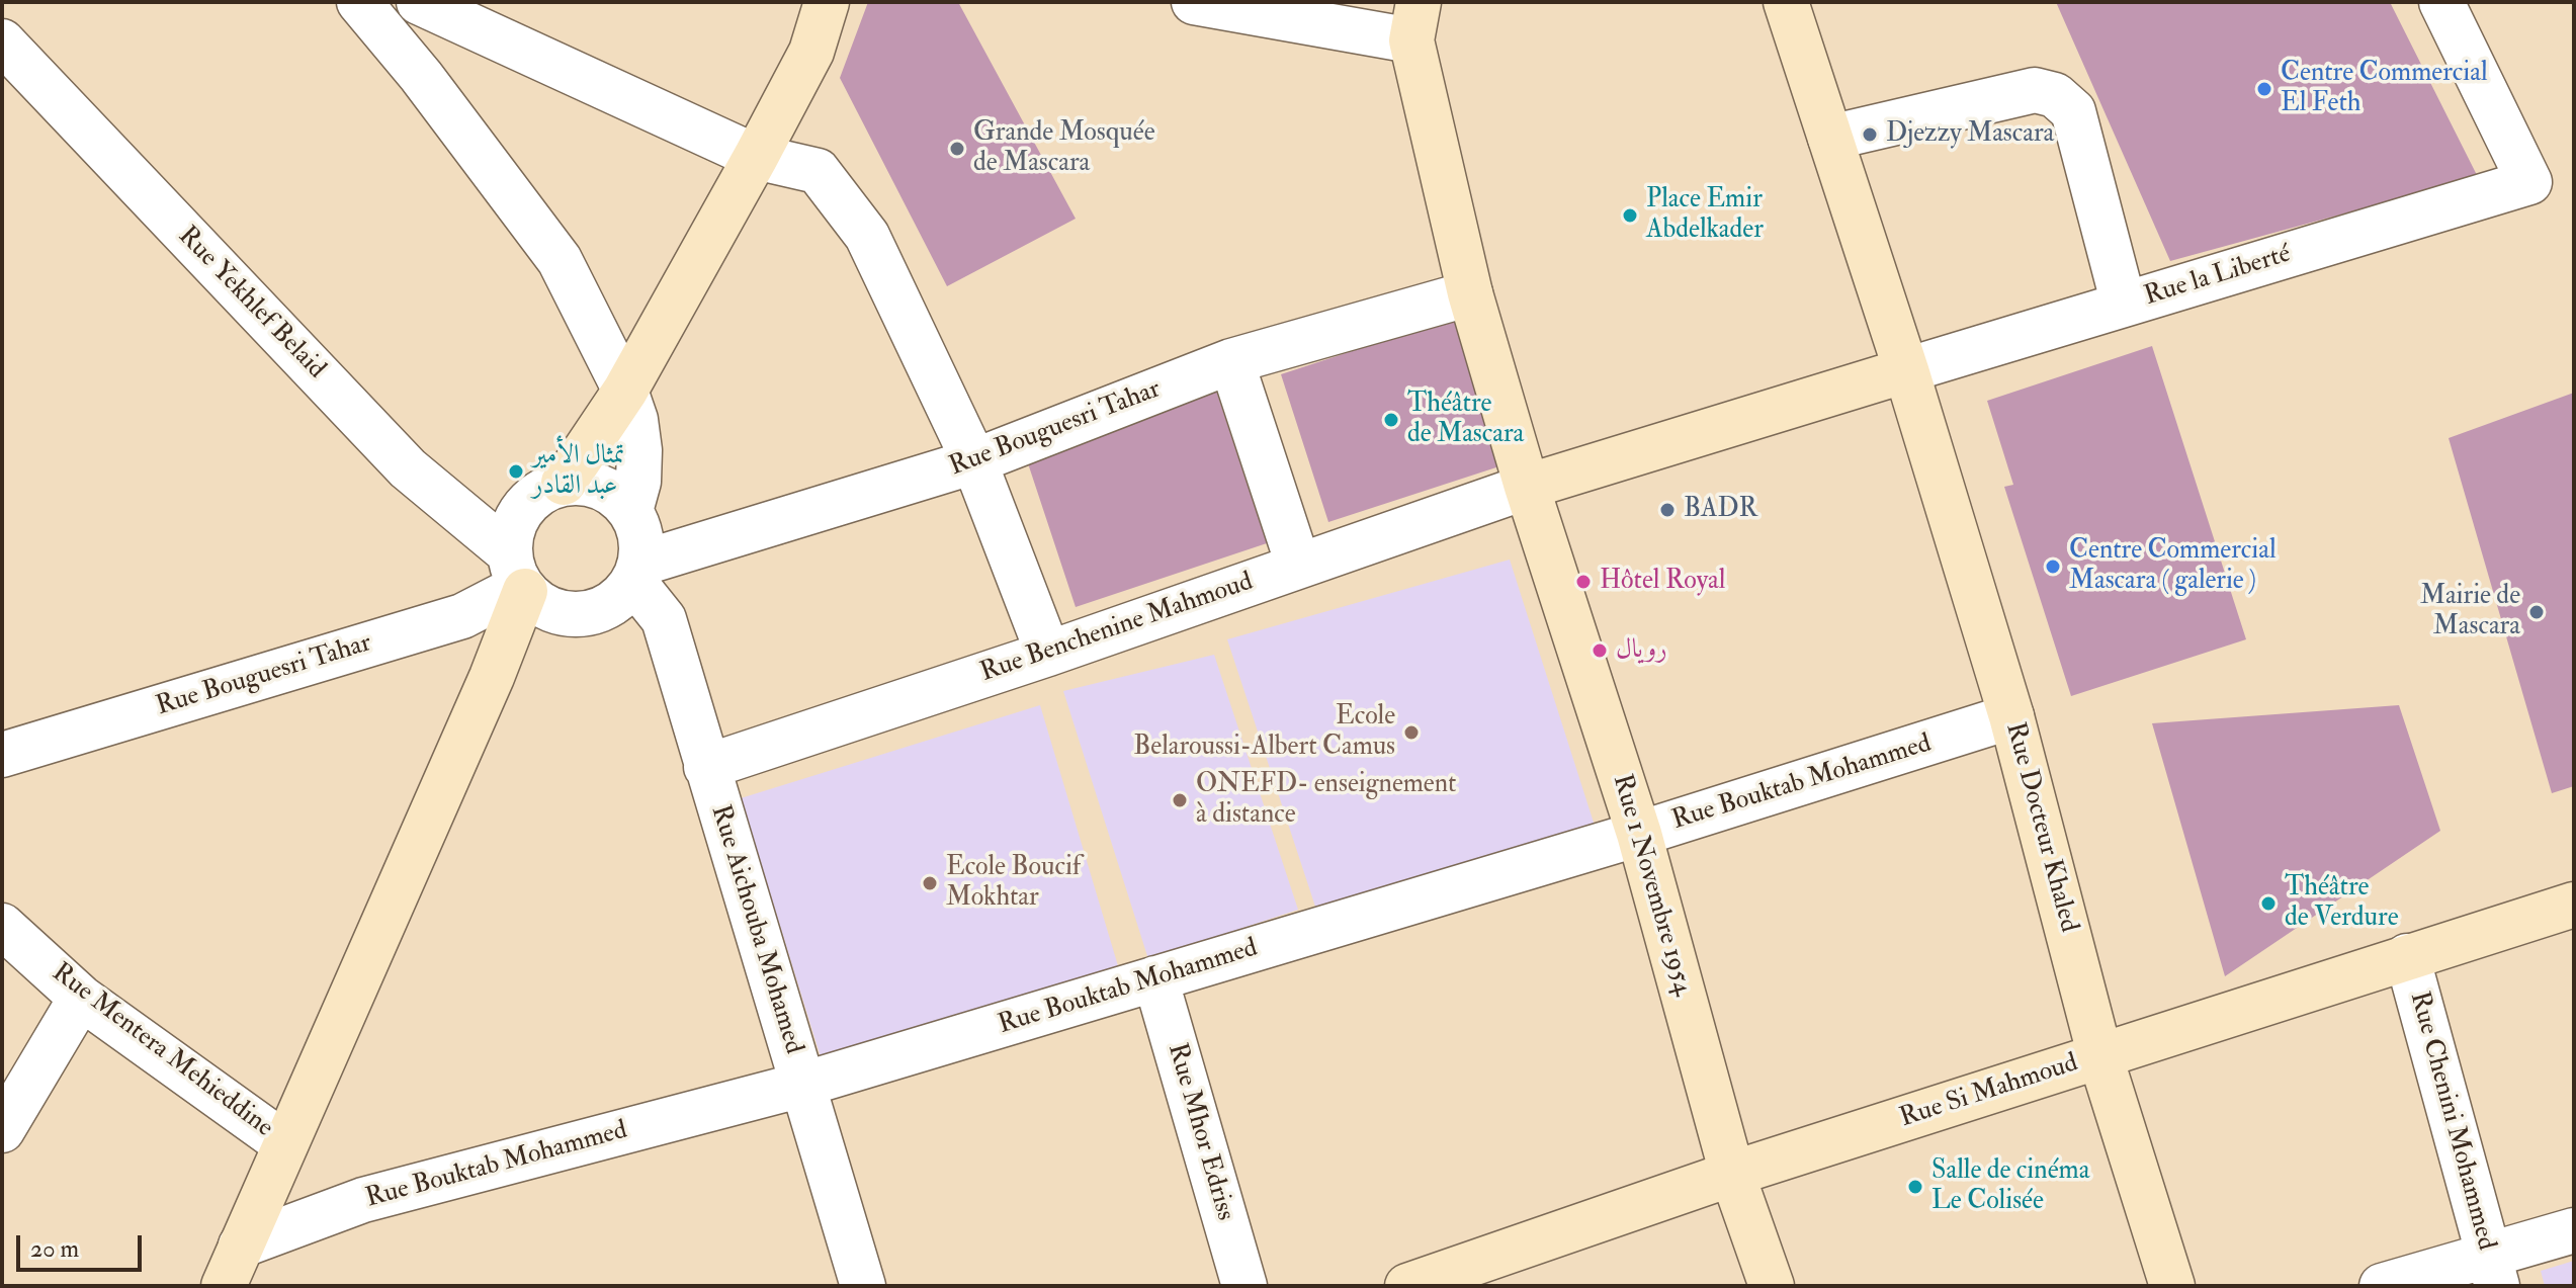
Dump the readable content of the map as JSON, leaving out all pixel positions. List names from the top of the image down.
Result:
{
  "streets": {
    "street": [
      "Rue la Liberté",
      "Rue Yekhlef Belaid",
      "Rue Bouguesri Tahar",
      "Rue Benchenine Mahmoud",
      "Rue Bouktab Mohammed",
      "Rue Docteur Khaled",
      "Rue 1 Novembre 1954",
      "Rue Aichouba Mohamed",
      "Rue Mentera Mehieddine",
      "Rue Si Mahmoud",
      "Rue Chenini Mohammed",
      "Rue Mhor Edriss"
    ]
  },
  "crossings": [
    ["Rue la Liberté", "Rue Docteur Khaled"],
    ["Rue Yekhlef Belaid", "Rue Bouguesri Tahar"],
    ["Rue Yekhlef Belaid", "Rue Aichouba Mohamed"],
    ["Rue Bouguesri Tahar", "Rue 1 Novembre 1954"],
    ["Rue Bouguesri Tahar", "Rue Aichouba Mohamed"],
    ["Rue Benchenine Mahmoud", "Rue 1 Novembre 1954"],
    ["Rue Benchenine Mahmoud", "Rue Aichouba Mohamed"],
    ["Rue Bouktab Mohammed", "Rue Docteur Khaled"],
    ["Rue Bouktab Mohammed", "Rue 1 Novembre 1954"],
    ["Rue Bouktab Mohammed", "Rue Aichouba Mohamed"],
    ["Rue Bouktab Mohammed", "Rue Mhor Edriss"],
    ["Rue Docteur Khaled", "Rue Si Mahmoud"],
    ["Rue 1 Novembre 1954", "Rue Si Mahmoud"],
    ["Rue Si Mahmoud", "Rue Chenini Mohammed"]
  ],
  "places": [
    "Centre Commercial El Feth",
    "Djezzy Mascara",
    "Grande Mosquée de Mascara",
    "Place Emir Abdelkader",
    "Théâtre de Mascara",
    "تمثال الأمير عبد القادر",
    "BADR",
    "Centre Commercial Mascara ( galerie )",
    "Hôtel Royal",
    "Mairie de Mascara",
    "رويال",
    "Ecole Belaroussi-Albert Camus",
    "ONEFD- enseignement à distance",
    "Ecole Boucif Mokhtar",
    "Théâtre de Verdure",
    "Salle de cinéma Le Colisée"
  ],
  "scale_bar": "20 m"
}
